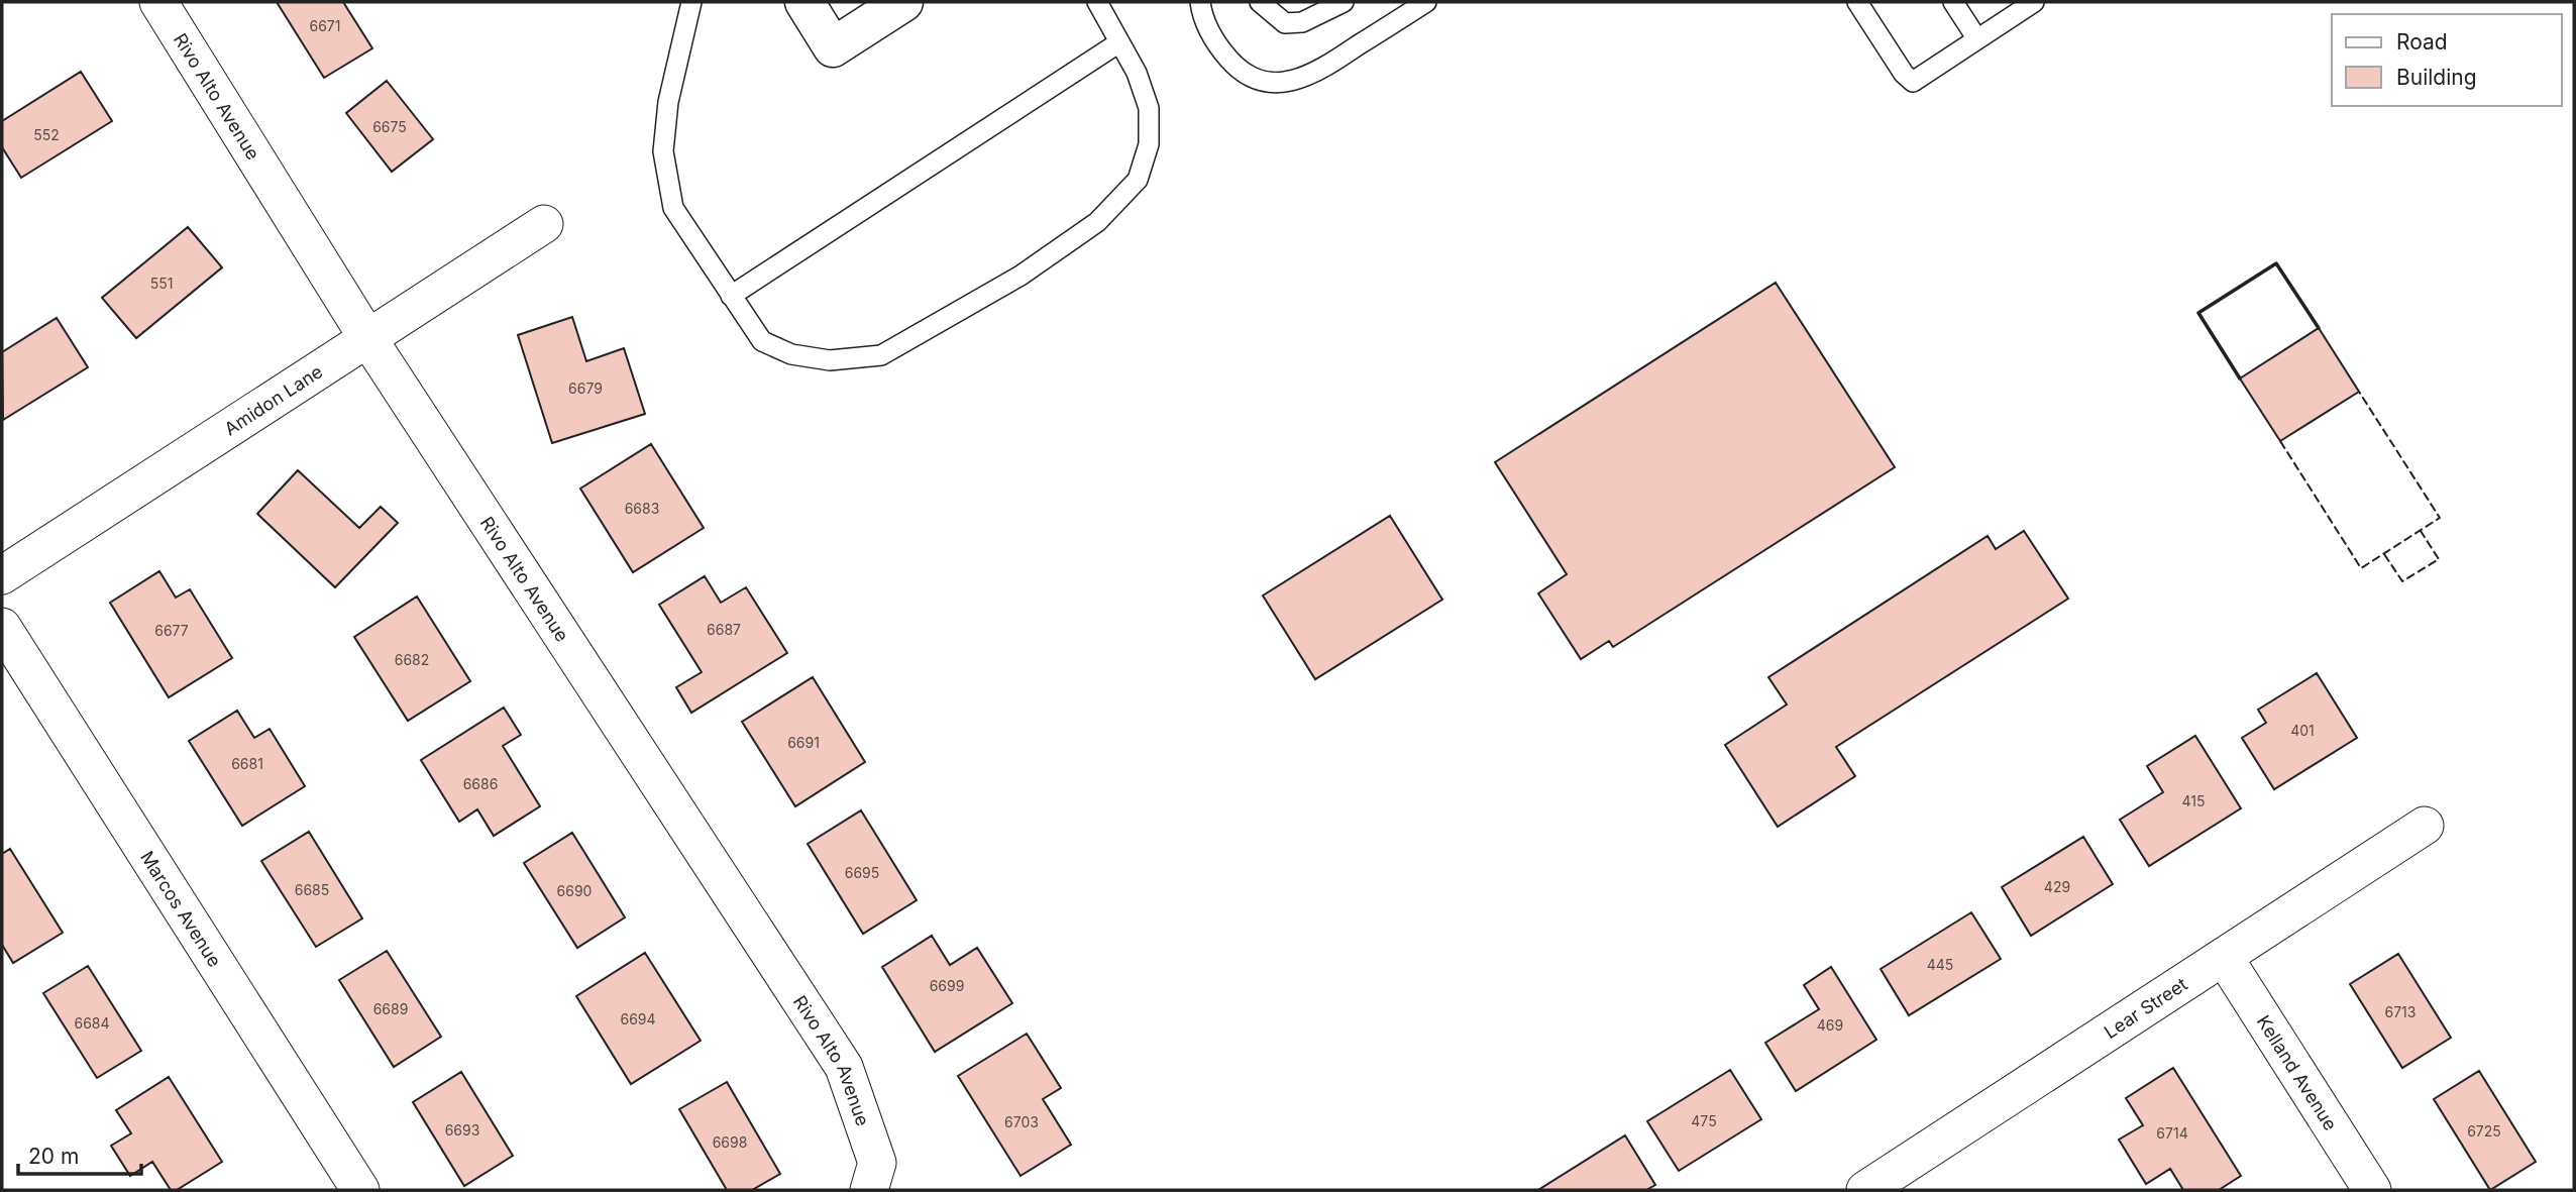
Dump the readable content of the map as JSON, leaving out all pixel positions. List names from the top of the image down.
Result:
{
  "streets": {
    "street": [
      "Rivo Alto Avenue",
      "Amidon Lane",
      "Marcos Avenue",
      "Lear Street",
      "Kelland Avenue"
    ]
  },
  "crossings": [
    ["Rivo Alto Avenue", "Amidon Lane"],
    ["Lear Street", "Kelland Avenue"]
  ],
  "house_numbers": [
    "6671",
    "6675",
    "552",
    "551",
    "6679",
    "6683",
    "6687",
    "6677",
    "6682",
    "401",
    "6691",
    "6681",
    "6686",
    "415",
    "6695",
    "429",
    "6685",
    "6690",
    "445",
    "6699",
    "6689",
    "6713",
    "6694",
    "6684",
    "469",
    "475",
    "6703",
    "6693",
    "6725",
    "6714",
    "6698"
  ],
  "legend": ["Road", "Building"],
  "scale_bar": "20 m"
}
